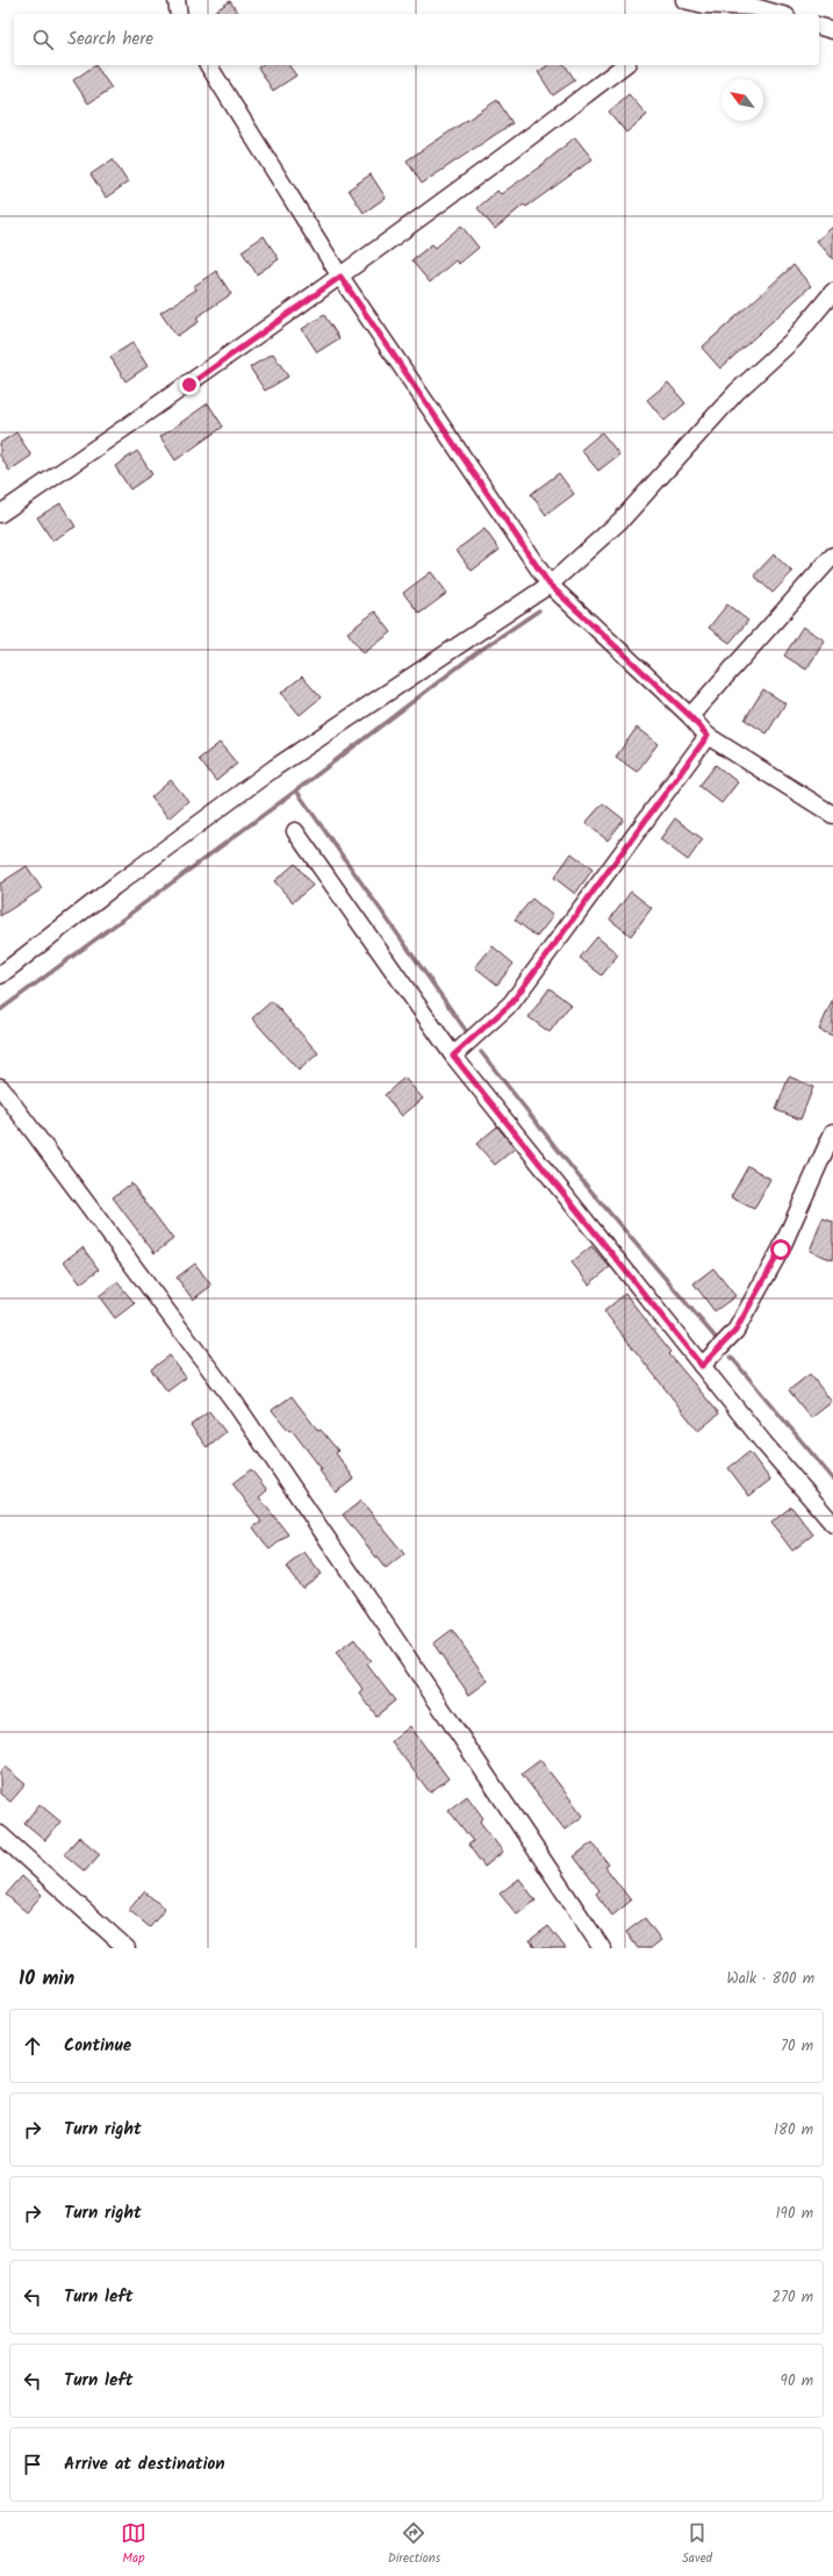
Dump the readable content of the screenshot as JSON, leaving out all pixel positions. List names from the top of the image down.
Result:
{
  "north": "top left",
  "page": {
    "search": "Search here",
    "heading": ["10 min", "Walk · 800 m"],
    "list": [
      ["Continue", "70 m"],
      ["Turn right", "180 m"],
      ["Turn right", "190 m"],
      ["Turn left", "270 m"],
      ["Turn left", "90 m"],
      "Arrive at destination"
    ],
    "nav": ["Map", "Directions", "Saved"]
  }
}
